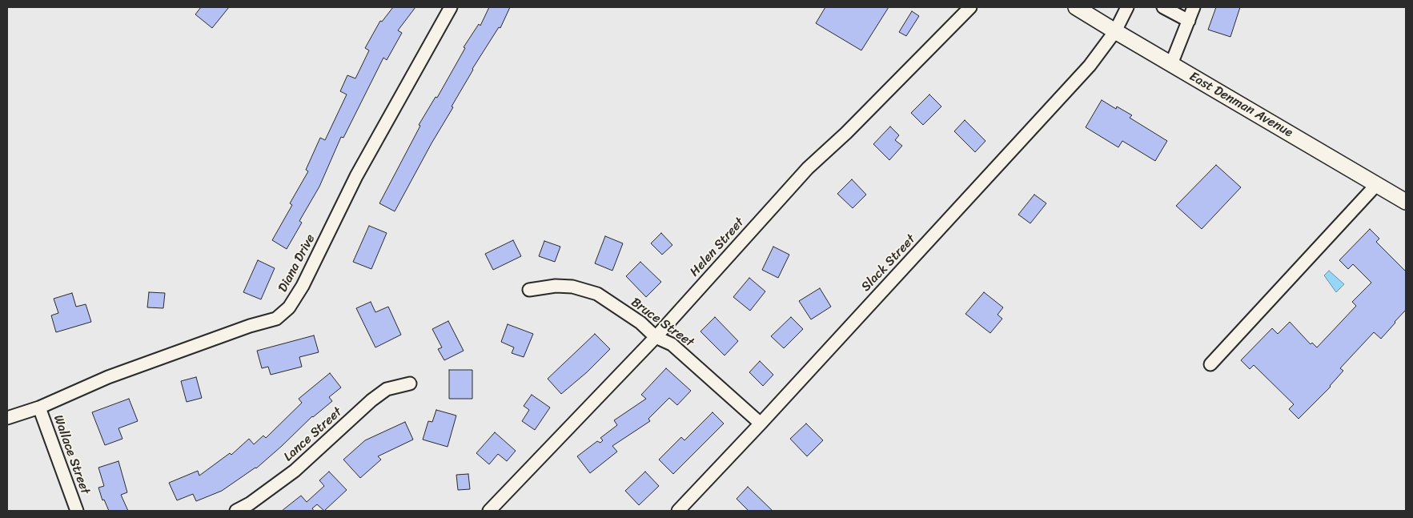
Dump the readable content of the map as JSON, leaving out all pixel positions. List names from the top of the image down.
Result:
{
  "streets": {
    "main road": ["East Denman Avenue"],
    "street": [
      "Helen Street",
      "Diana Drive",
      "Slack Street",
      "Bruce Street",
      "Lance Street",
      "Wallace Street"
    ]
  },
  "crossings": [
    ["East Denman Avenue", "Slack Street"],
    ["Helen Street", "Bruce Street"],
    ["Diana Drive", "Wallace Street"],
    ["Slack Street", "Bruce Street"]
  ]
}
